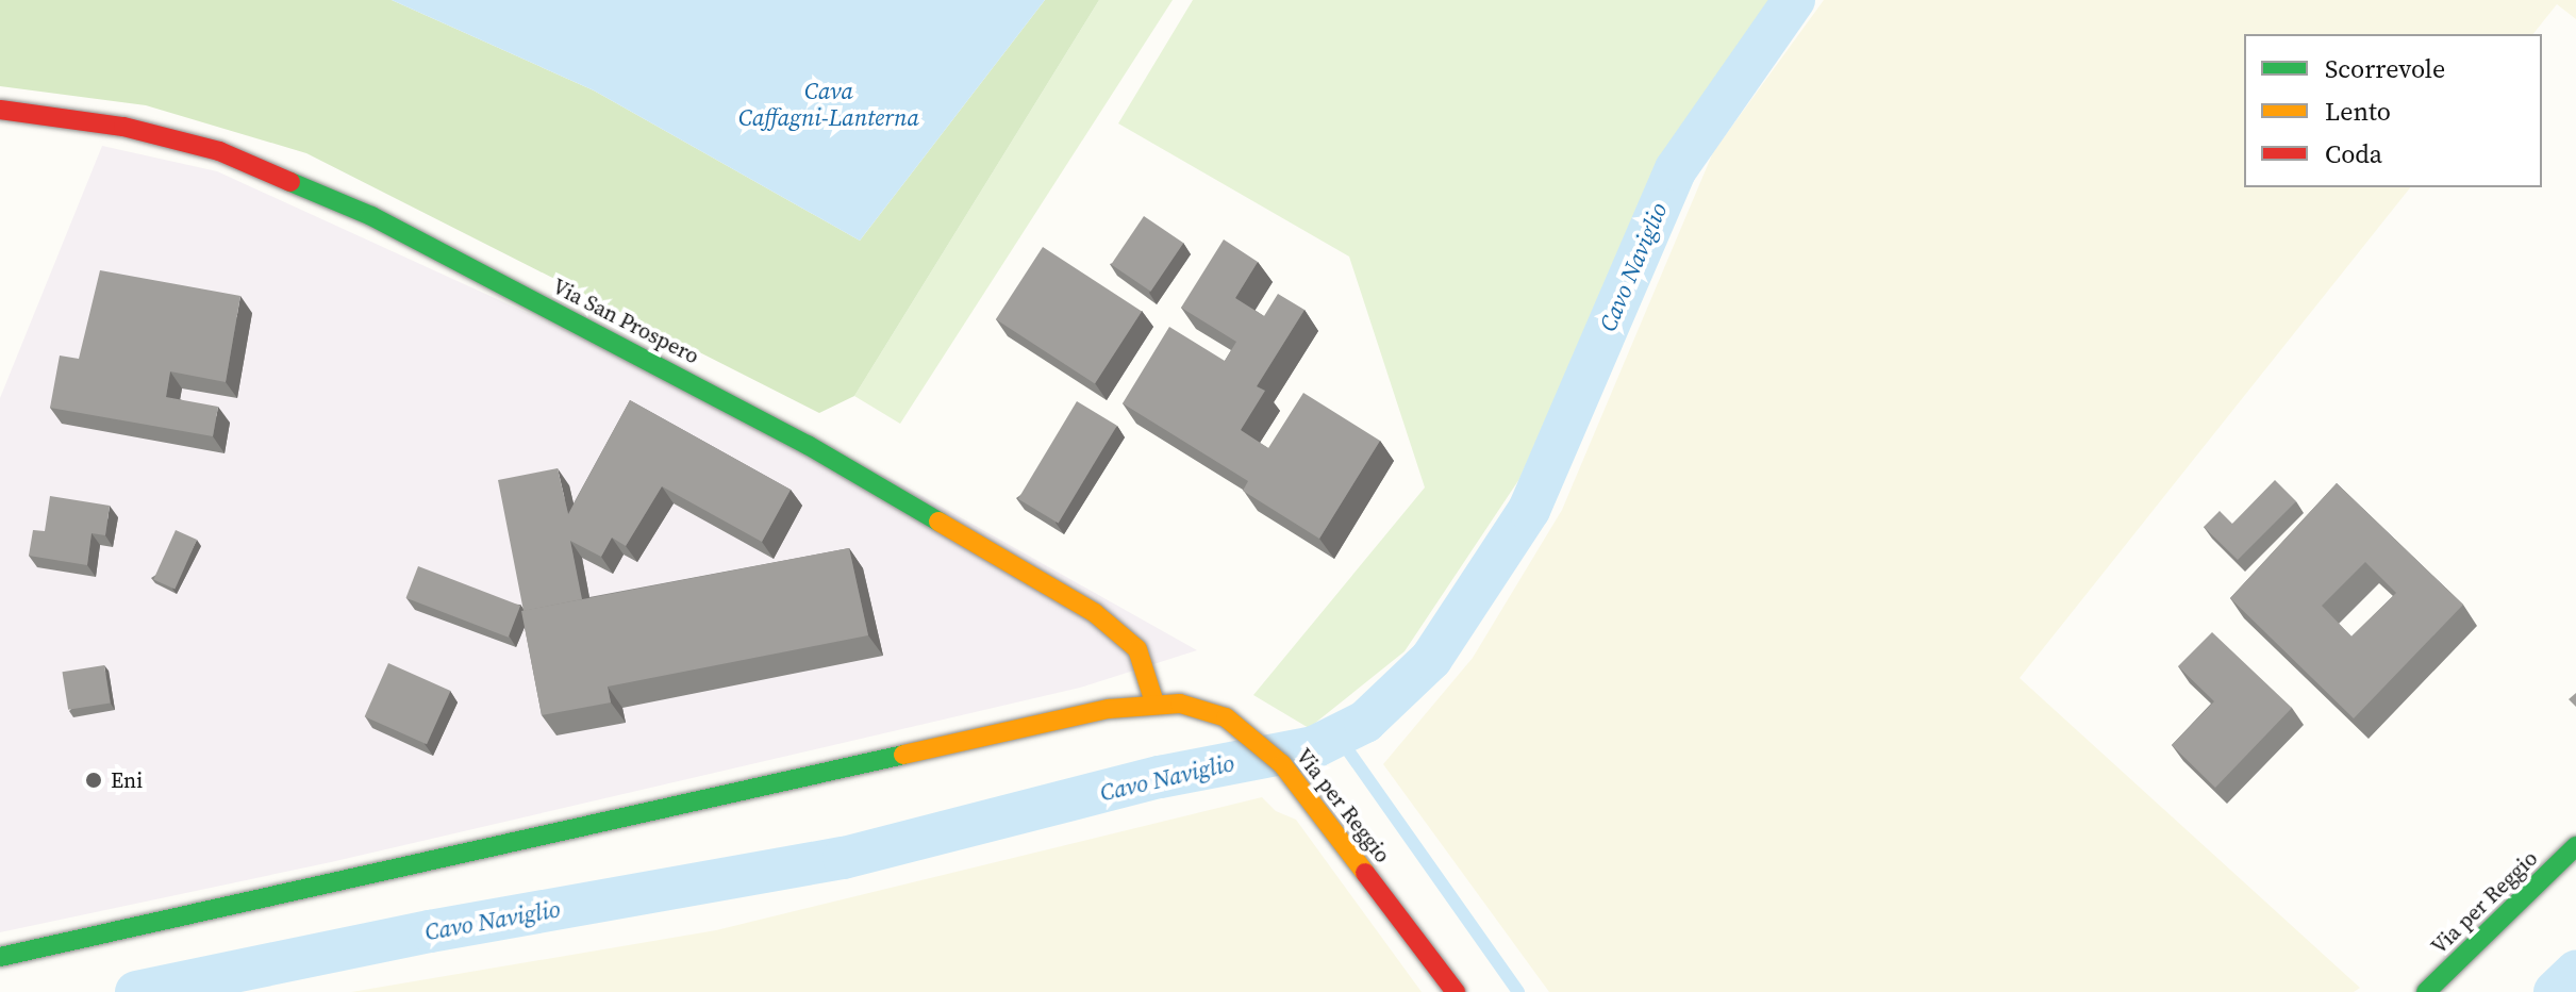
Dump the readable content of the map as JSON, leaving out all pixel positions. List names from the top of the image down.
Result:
{
  "streets": {
    "main road": ["Via San Prospero", "Via per Reggio"]
  },
  "crossings": [
    ["Via San Prospero", "Via per Reggio"]
  ],
  "water": ["Cava Caffagni-Lanterna", "Cavo Naviglio"],
  "places": ["Eni"],
  "legend": ["Scorrevole", "Lento", "Coda"]
}
